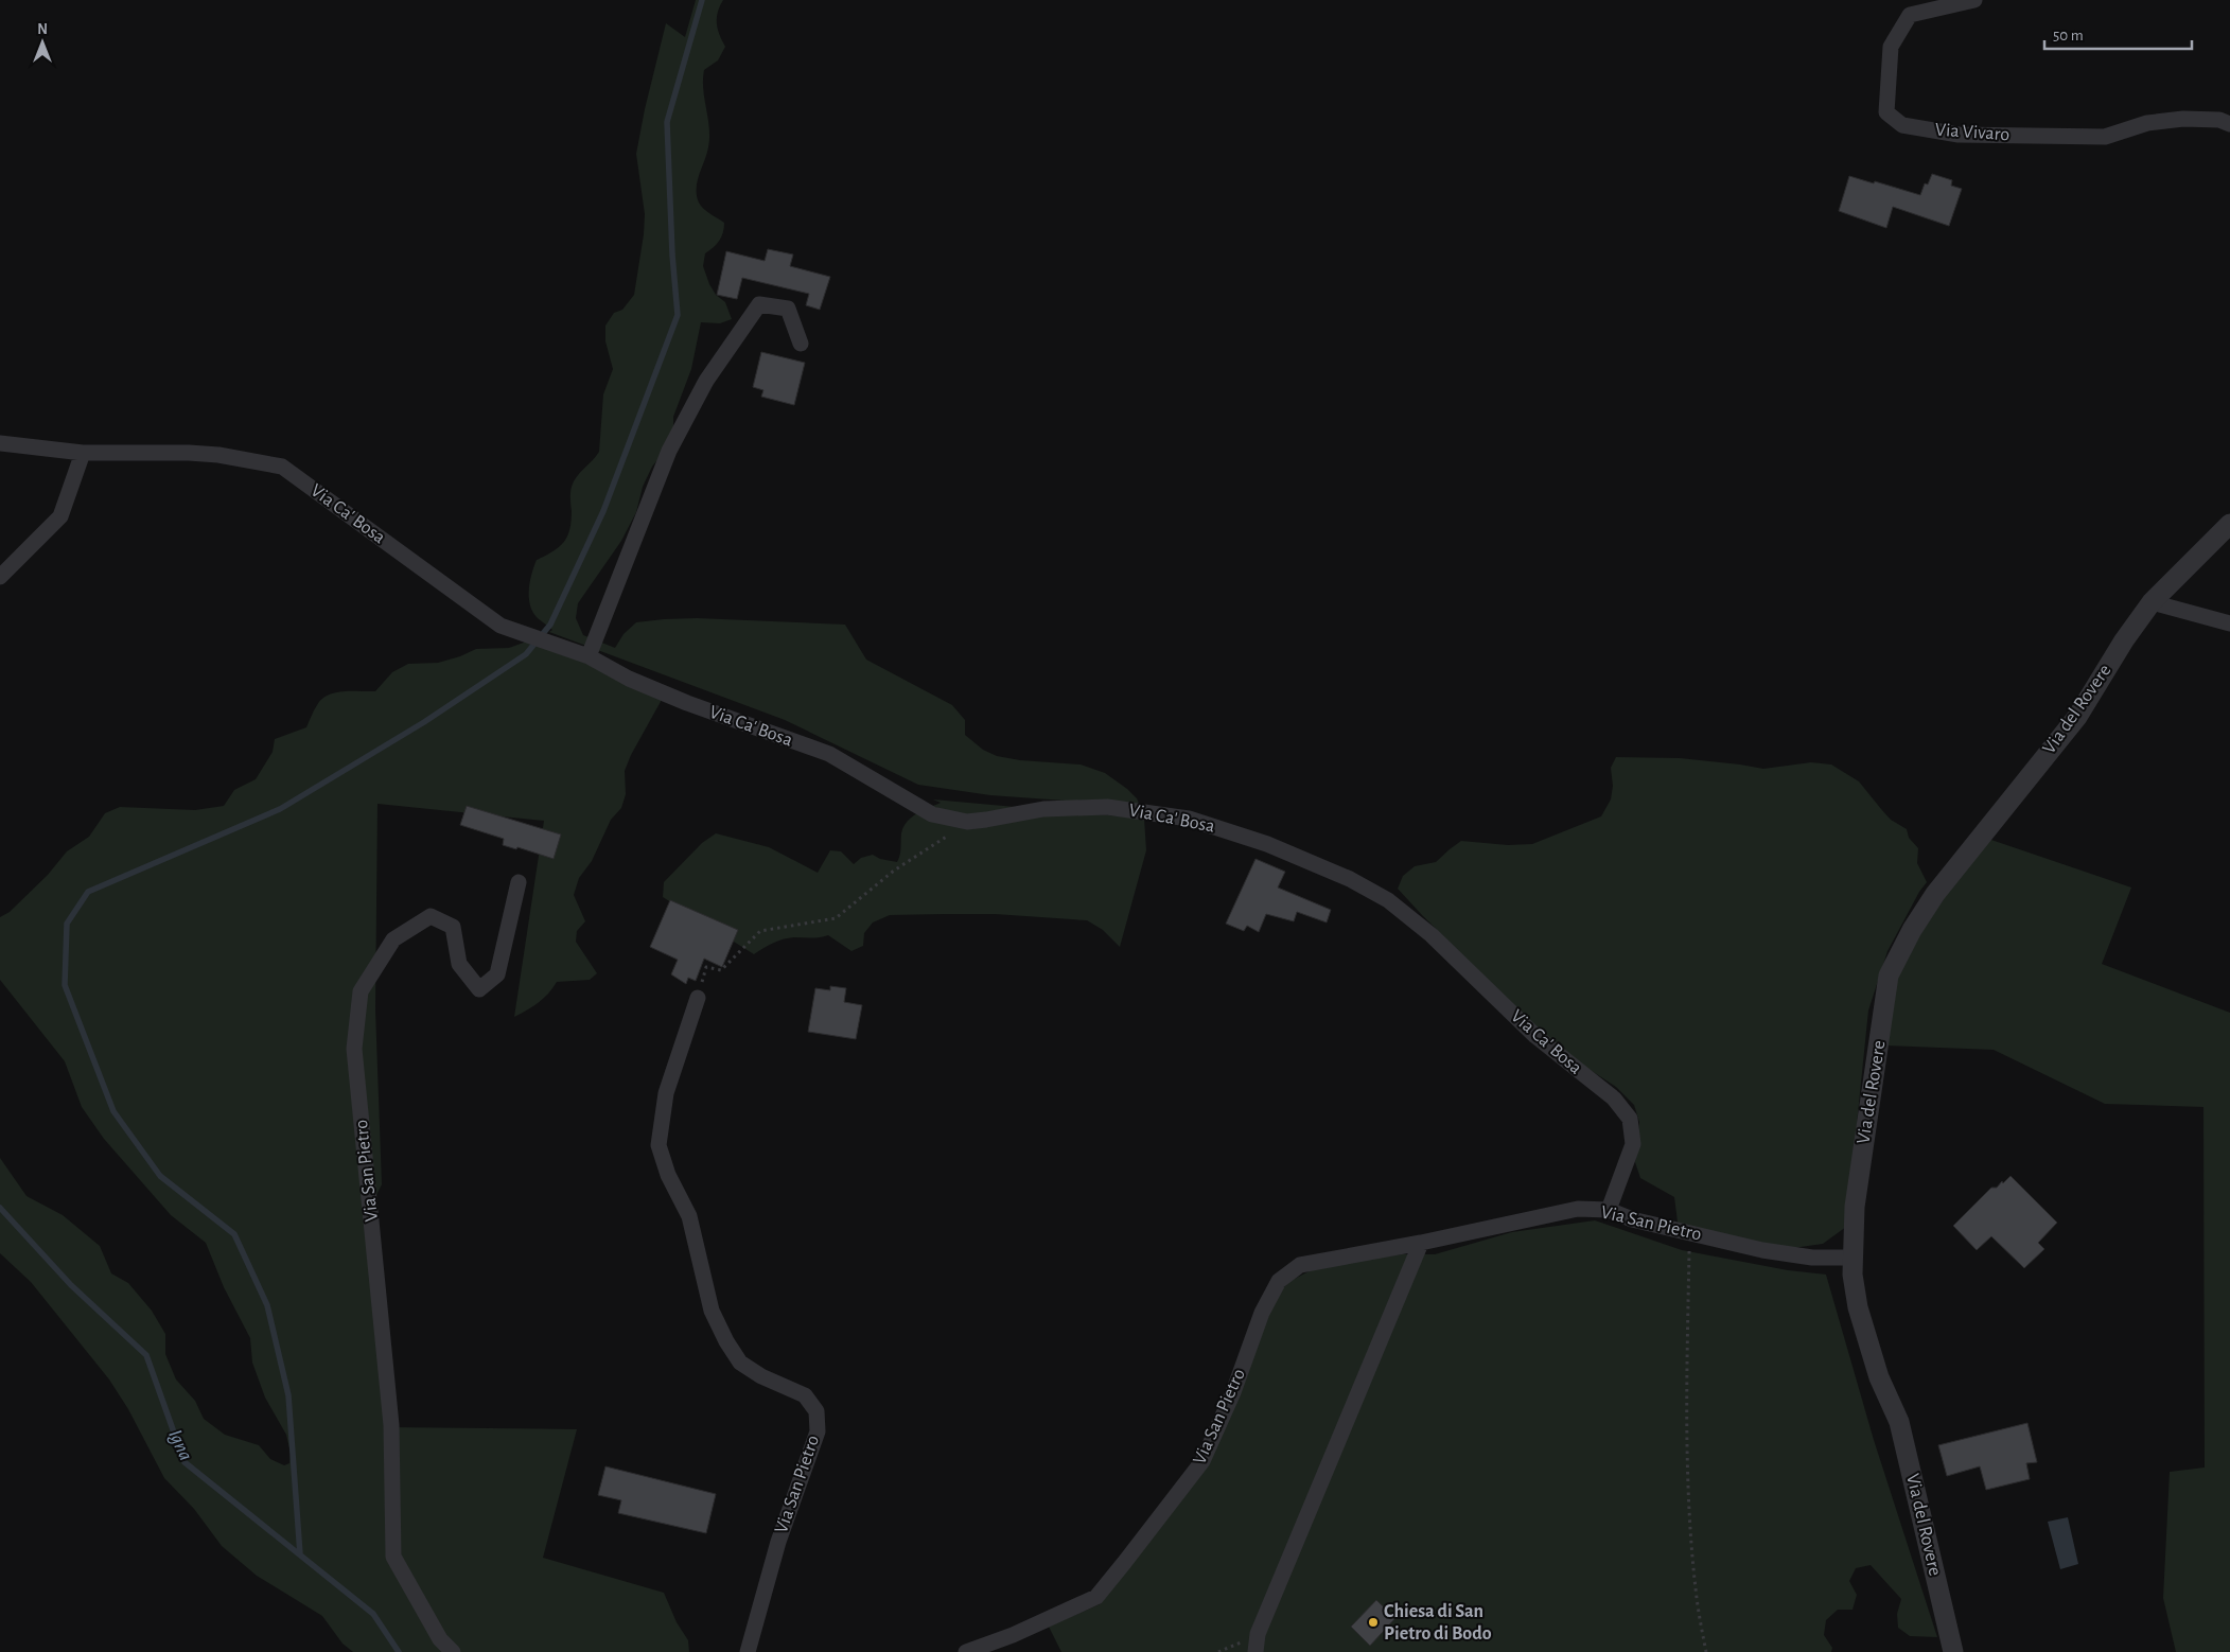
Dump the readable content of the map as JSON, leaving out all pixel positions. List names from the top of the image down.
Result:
{
  "streets": {
    "street": [
      "Via Vivaro",
      "Via Ca' Bosa",
      "Via del Rovere",
      "Via San Pietro"
    ]
  },
  "crossings": [
    ["Via Ca' Bosa", "Via San Pietro"],
    ["Via del Rovere", "Via San Pietro"]
  ],
  "water": ["Igna"],
  "places": ["Chiesa di San Pietro di Bodo"],
  "scale_bar": "50 m",
  "north": "top"
}
